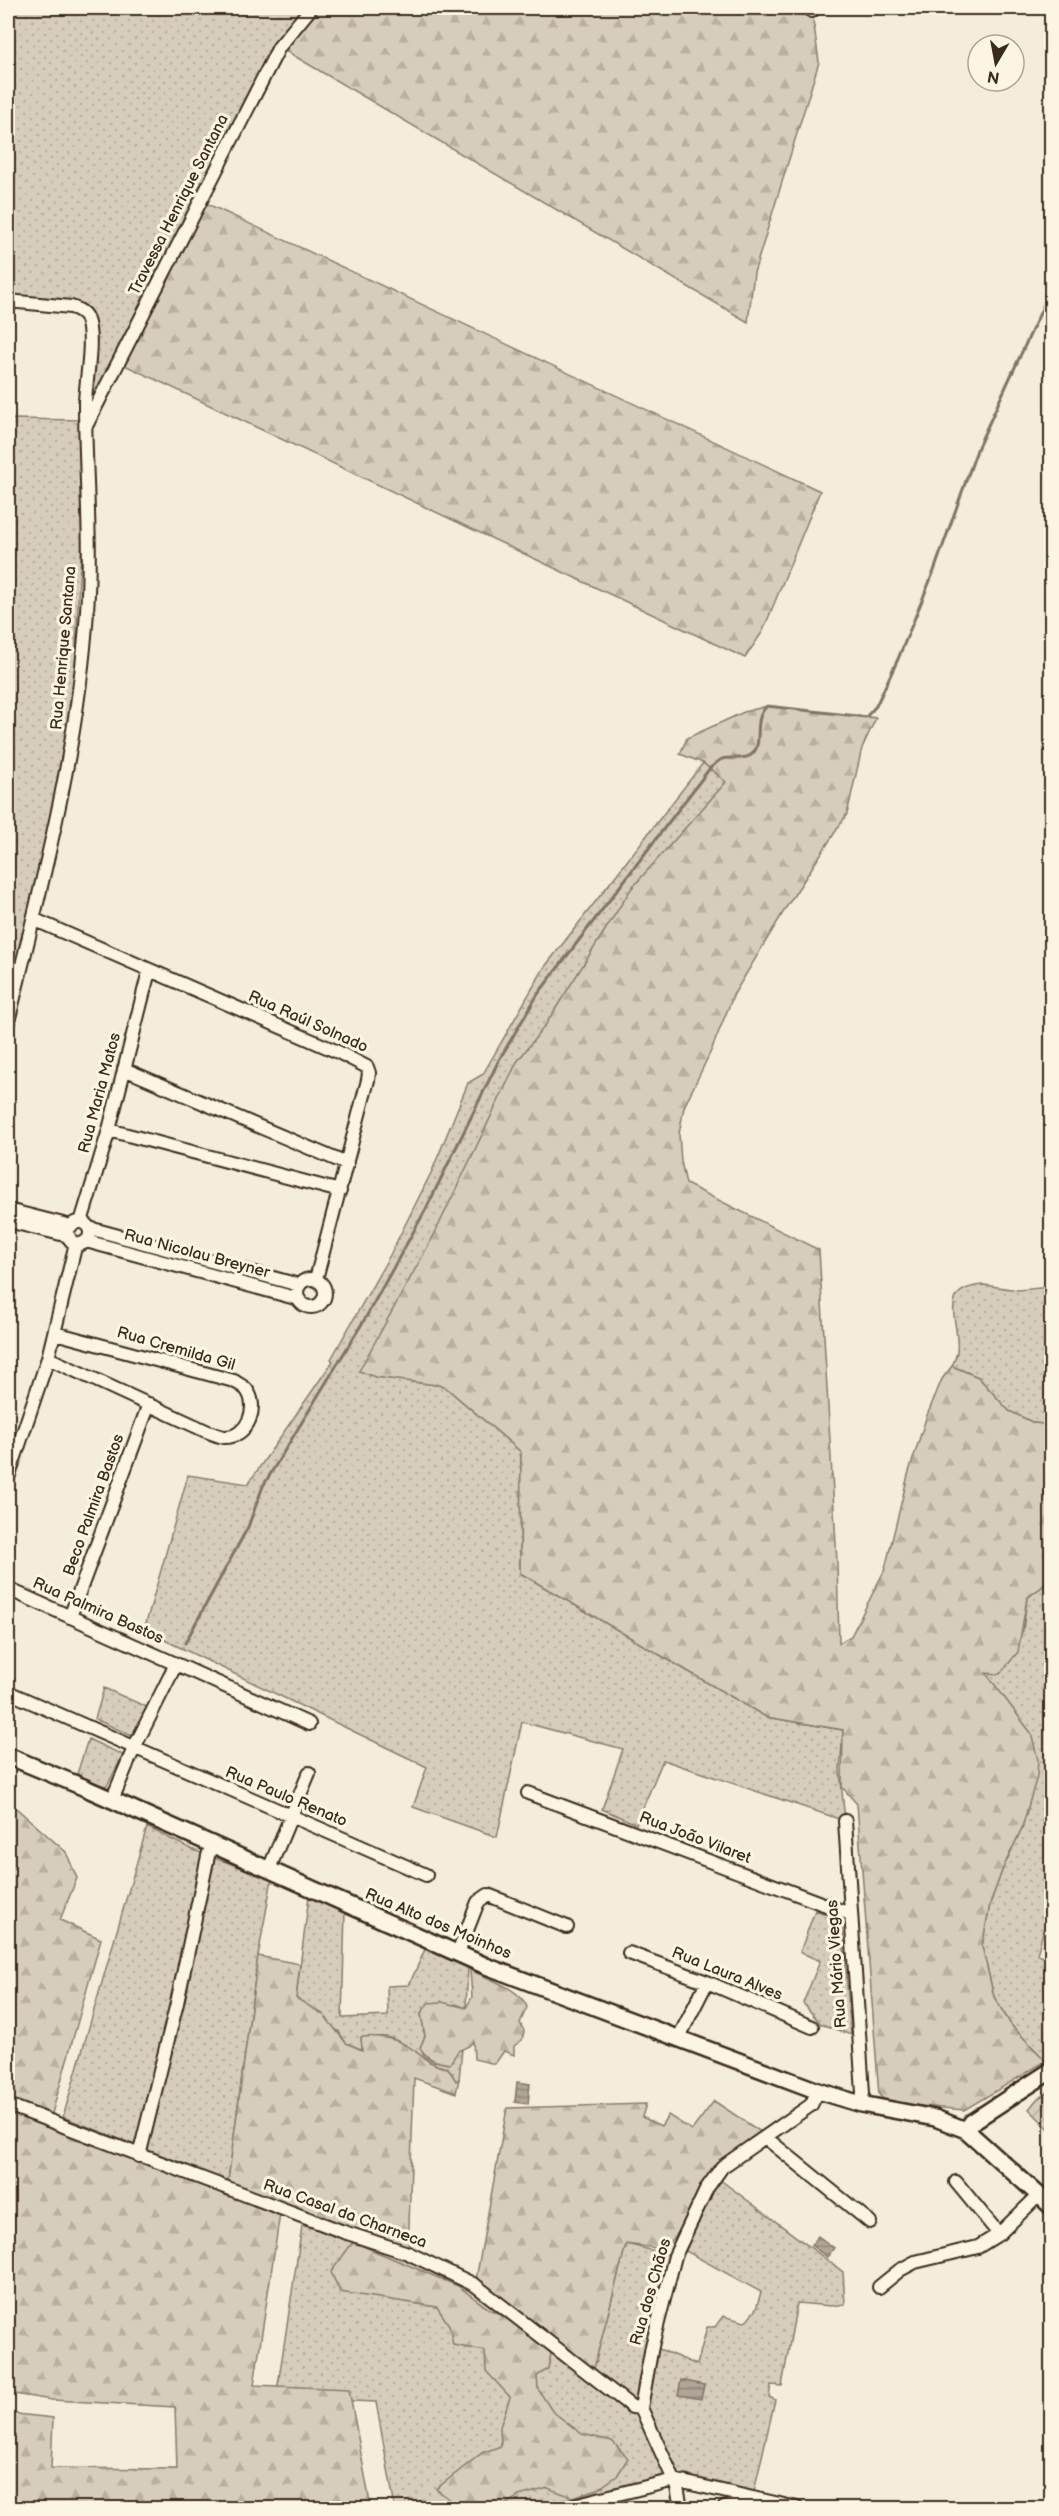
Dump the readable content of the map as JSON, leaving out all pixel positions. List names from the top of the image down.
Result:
{
  "streets": {
    "street": [
      "Travessa Henrique Santana",
      "Rua Henrique Santana",
      "Rua Raúl Solnado",
      "Rua Maria Matos",
      "Rua Nicolau Breyner",
      "Rua Cremilda Gil",
      "Beco Palmira Bastos",
      "Rua Palmira Bastos",
      "Rua Paulo Renato",
      "Rua João Vilaret",
      "Rua Alto dos Moinhos",
      "Rua Mário Viegas",
      "Rua Laura Alves",
      "Rua Casal da Charneca",
      "Rua dos Chãos"
    ]
  },
  "crossings": [
    ["Travessa Henrique Santana", "Rua Henrique Santana"],
    ["Rua Henrique Santana", "Rua Raúl Solnado"],
    ["Rua Raúl Solnado", "Rua Maria Matos"],
    ["Rua Raúl Solnado", "Rua Nicolau Breyner"],
    ["Rua Maria Matos", "Rua Nicolau Breyner"],
    ["Rua Maria Matos", "Rua Cremilda Gil"],
    ["Rua Cremilda Gil", "Beco Palmira Bastos"],
    ["Beco Palmira Bastos", "Rua Palmira Bastos"],
    ["Rua João Vilaret", "Rua Mário Viegas"],
    ["Rua Alto dos Moinhos", "Rua Mário Viegas"],
    ["Rua Alto dos Moinhos", "Rua dos Chãos"],
    ["Rua Casal da Charneca", "Rua dos Chãos"]
  ],
  "north": "bottom"
}
